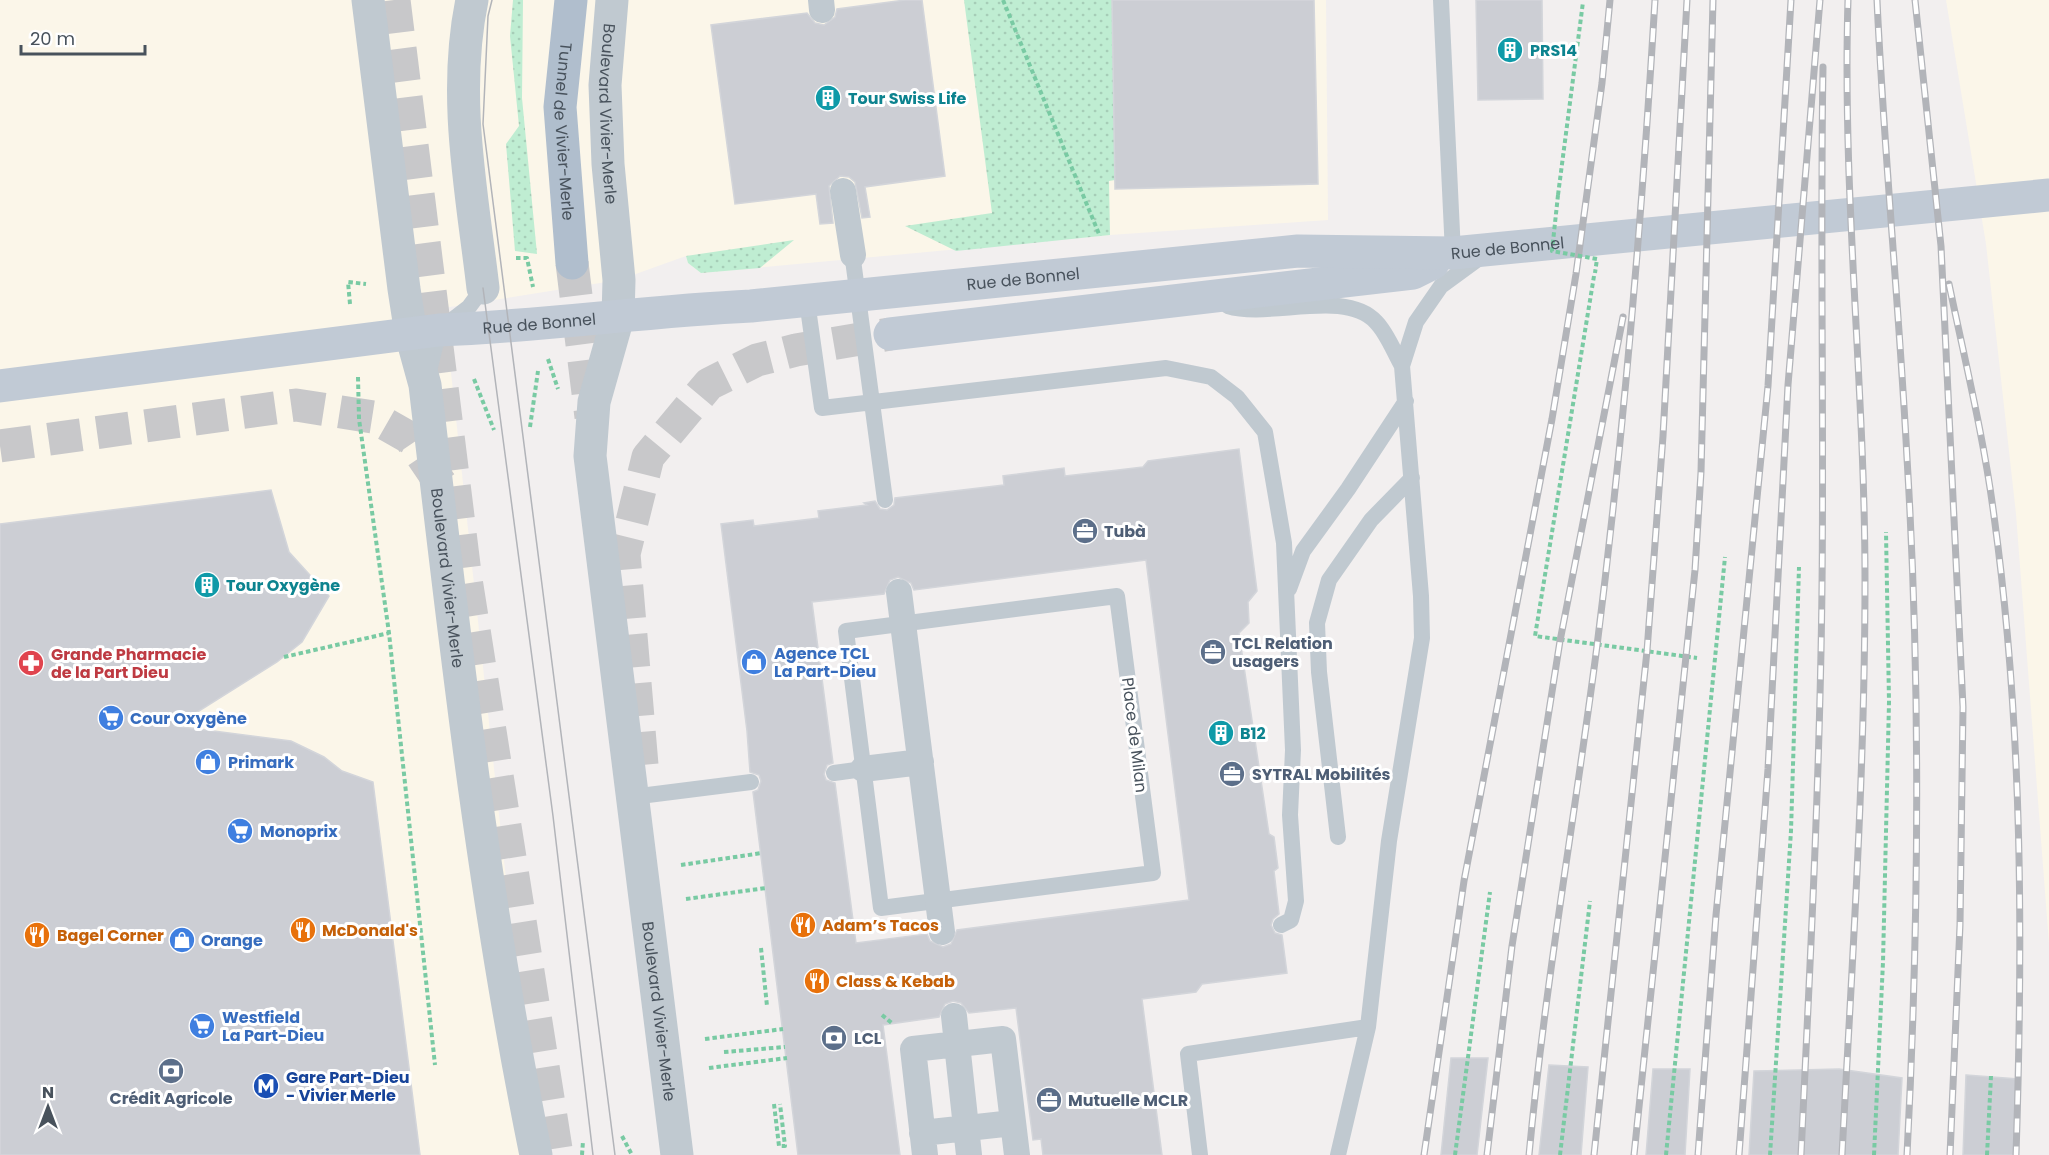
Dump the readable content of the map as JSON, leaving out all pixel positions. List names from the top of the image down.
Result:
{
  "streets": {
    "main road": ["Tunnel de Vivier-Merle", "Rue de Bonnel"],
    "street": ["Boulevard Vivier-Merle"],
    "lane": ["Place de Milan"]
  },
  "crossings": [
    ["Boulevard Vivier-Merle", "Rue de Bonnel"]
  ],
  "places": {
    "building": [
      "PRS14",
      "Tour Swiss Life",
      "Tour Oxygène",
      "B12"
    ],
    "office": [
      "Tubà",
      "TCL Relation usagers",
      "SYTRAL Mobilités",
      "Mutuelle MCLR"
    ],
    "shop": ["Agence TCL La Part-Dieu", "Primark", "Orange"],
    "pharmacy": ["Grande Pharmacie de la Part Dieu"],
    "supermarket": ["Cour Oxygène", "Monoprix", "Westfield La Part-Dieu"],
    "restaurant": [
      "Adam’s Tacos",
      "McDonald's",
      "Bagel Corner",
      "Class & Kebab"
    ],
    "bank": ["LCL", "Crédit Agricole"],
    "metro station": ["Gare Part-Dieu - Vivier Merle"]
  },
  "scale_bar": "20 m",
  "north": "top"
}
